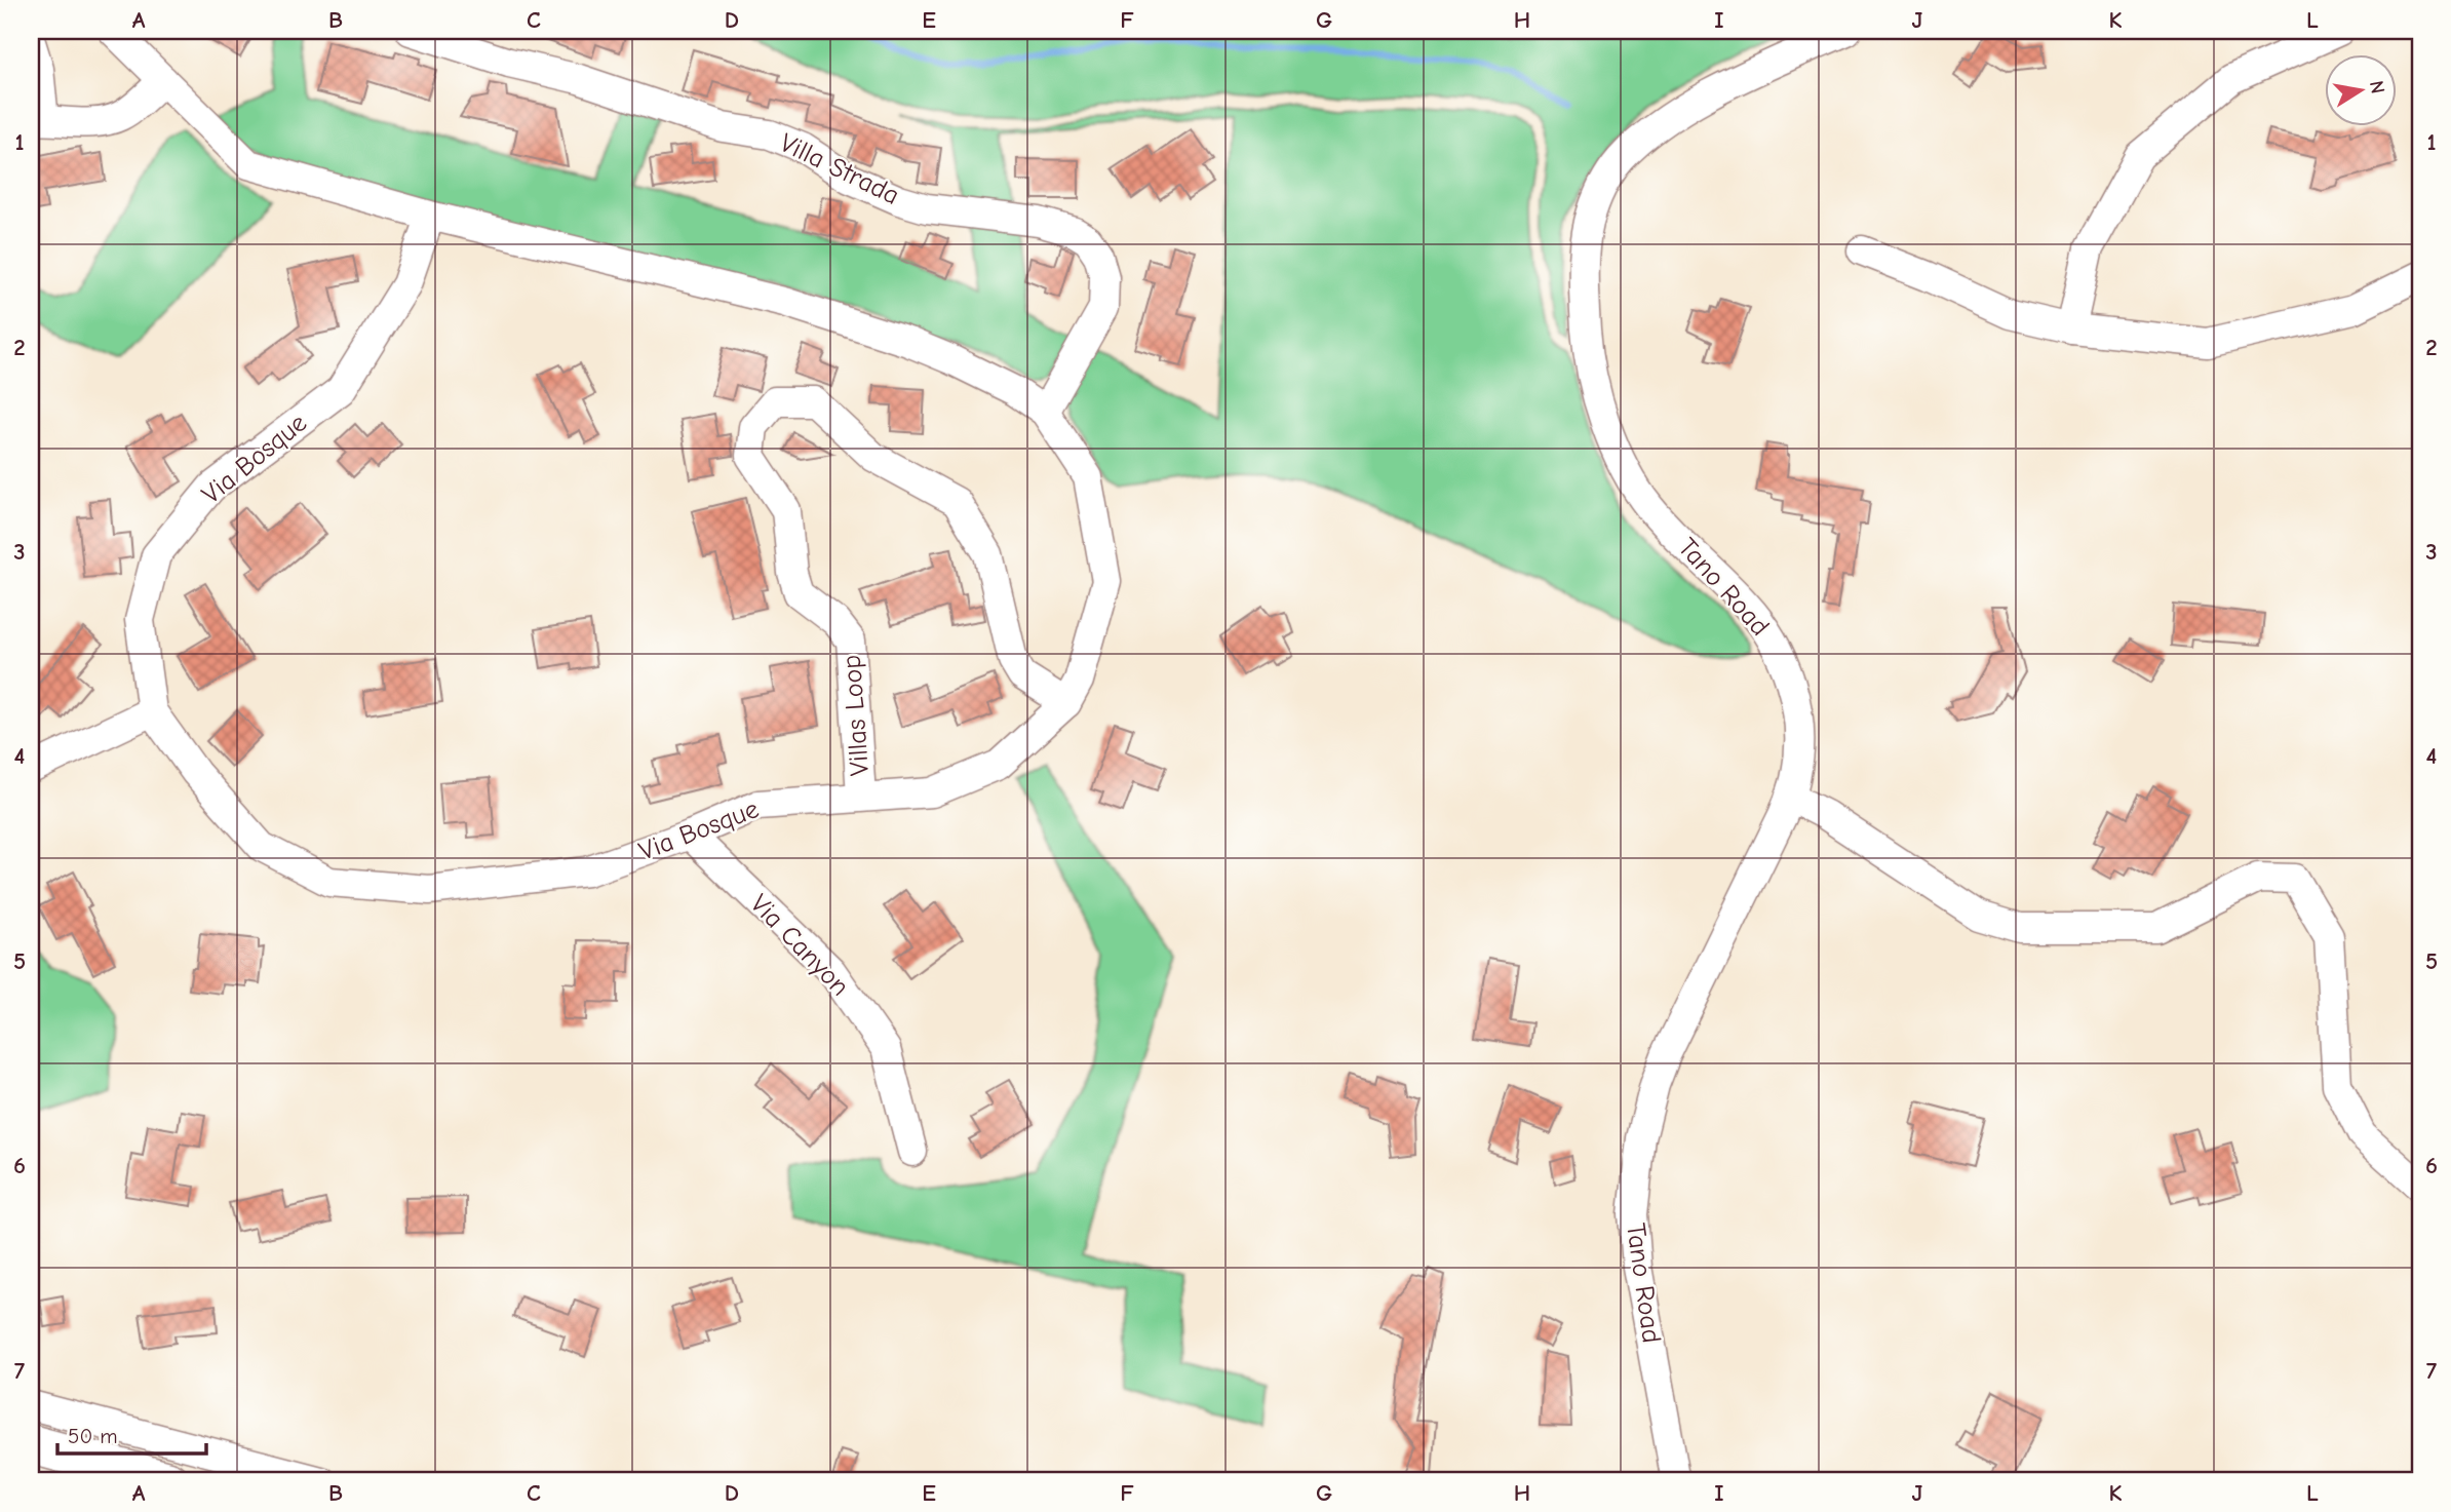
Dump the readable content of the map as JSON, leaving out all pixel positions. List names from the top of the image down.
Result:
{
  "streets": {
    "street": [
      "Villa Strada",
      "Via Bosque",
      "Tano Road",
      "Villas Loop",
      "Via Canyon"
    ]
  },
  "crossings": [
    ["Villa Strada", "Via Bosque"],
    ["Via Bosque", "Villas Loop"],
    ["Via Bosque", "Via Canyon"]
  ],
  "scale_bar": "50 m",
  "north": "right",
  "grid": {
    "columns": [
      "A",
      "B",
      "C",
      "D",
      "E",
      "F",
      "G",
      "H",
      "I",
      "J",
      "K",
      "L"
    ],
    "rows": [
      "1",
      "2",
      "3",
      "4",
      "5",
      "6",
      "7"
    ]
  }
}
